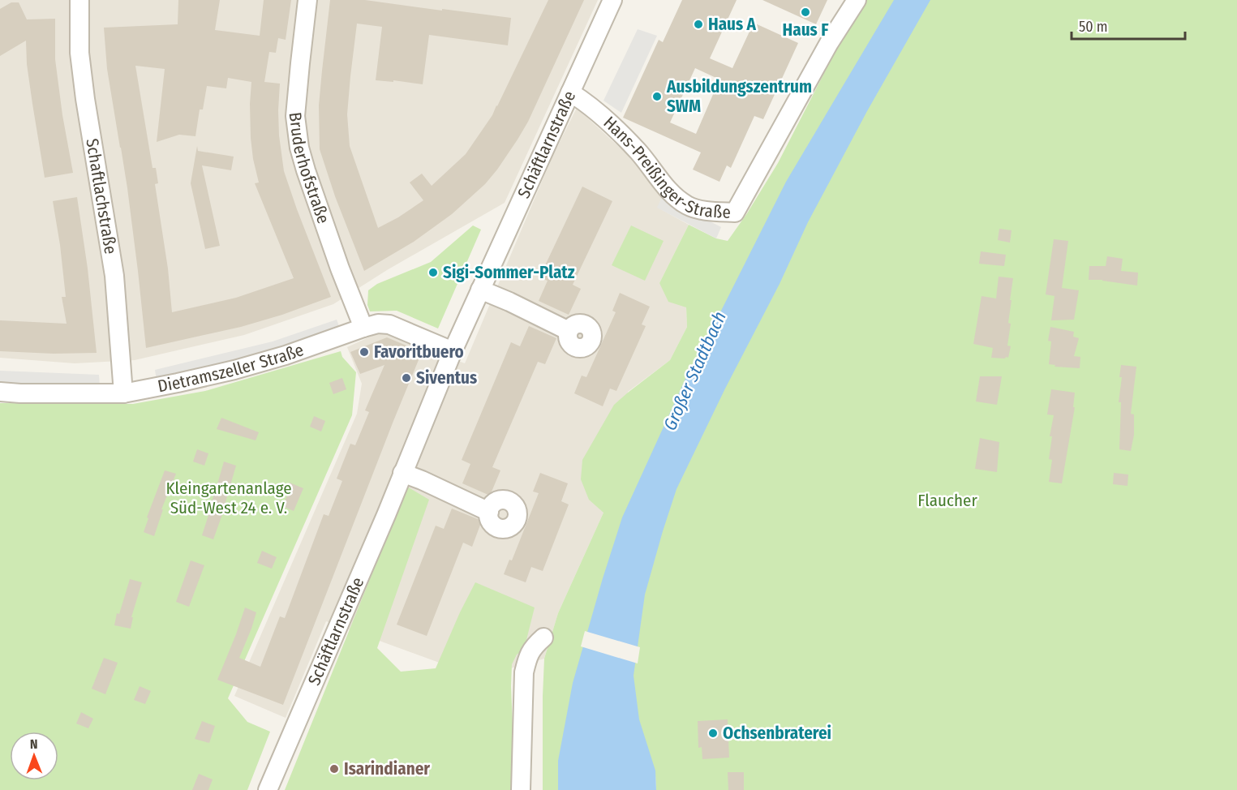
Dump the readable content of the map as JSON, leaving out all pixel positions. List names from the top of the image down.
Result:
{
  "streets": {
    "street": [
      "Schäftlarnstraße",
      "Hans-Preißinger-Straße",
      "Bruderhofstraße",
      "Schaftlachstraße",
      "Dietramszeller Straße"
    ]
  },
  "crossings": [
    ["Schäftlarnstraße", "Hans-Preißinger-Straße"],
    ["Schäftlarnstraße", "Dietramszeller Straße"],
    ["Bruderhofstraße", "Dietramszeller Straße"],
    ["Schaftlachstraße", "Dietramszeller Straße"]
  ],
  "water": ["Großer Stadtbach"],
  "parks": ["Kleingartenanlage Süd-West 24 e. V.", "Flaucher"],
  "places": [
    "Haus F",
    "Haus A",
    "Ausbildungszentrum SWM",
    "Sigi-Sommer-Platz",
    "Favoritbuero",
    "Siventus",
    "Ochsenbraterei",
    "Isarindianer"
  ],
  "scale_bar": "50 m",
  "north": "top"
}
